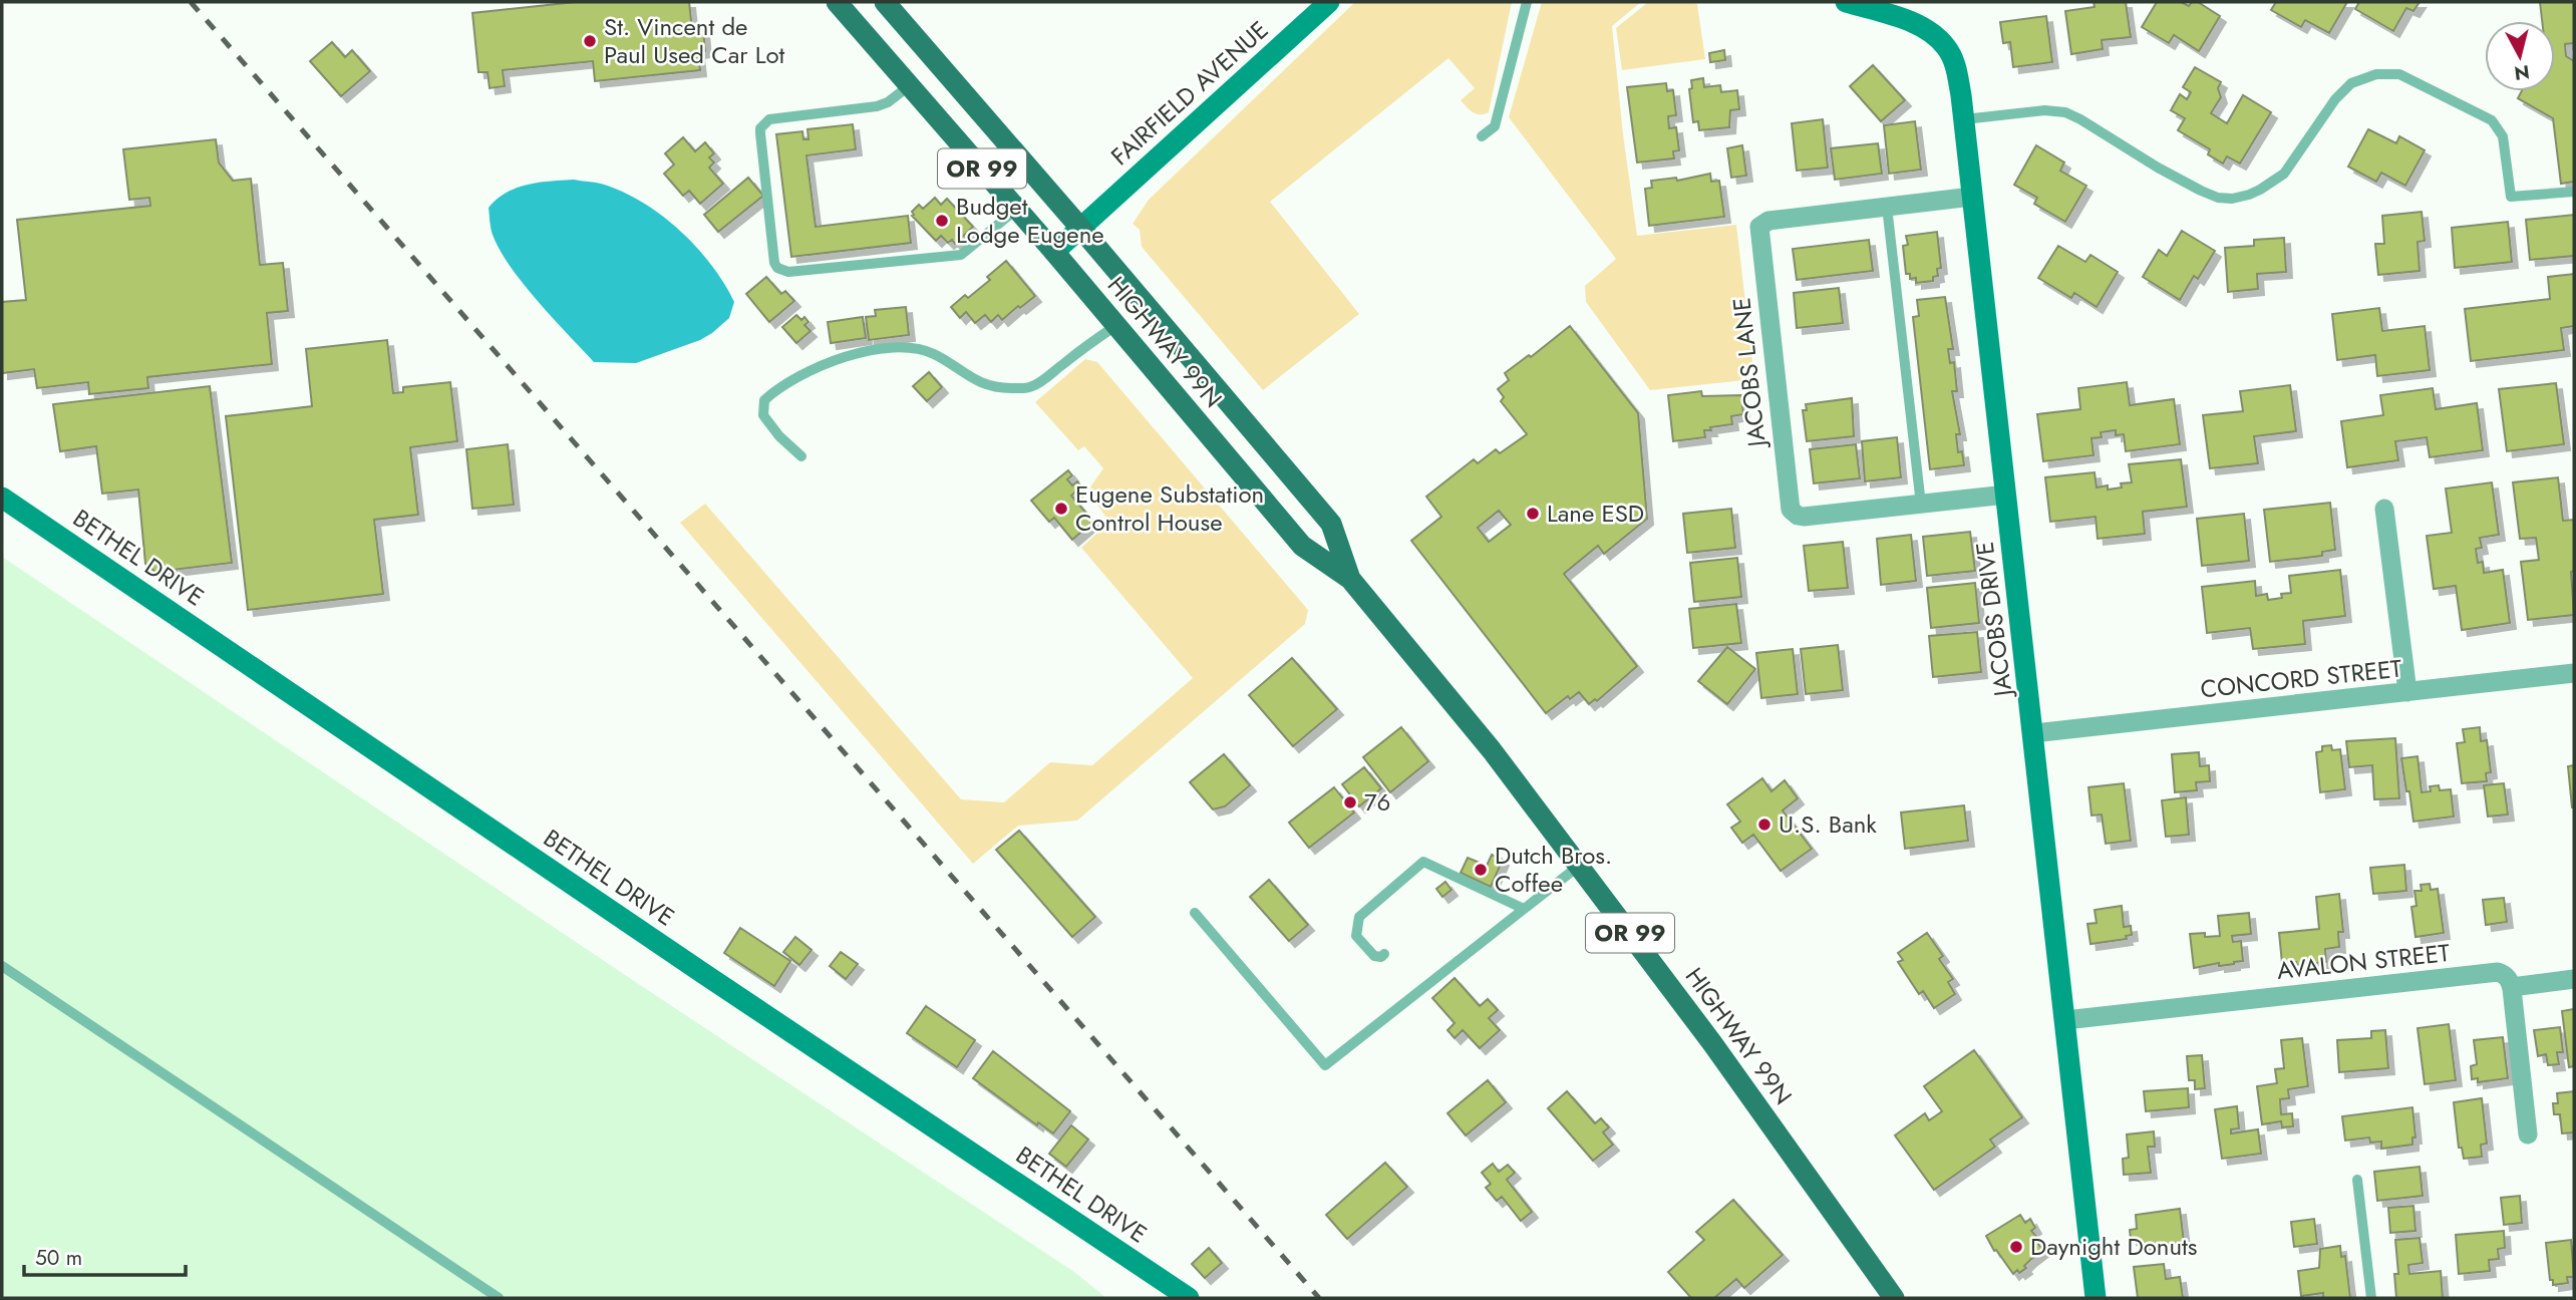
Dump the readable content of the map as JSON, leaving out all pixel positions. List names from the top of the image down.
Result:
{
  "streets": {
    "main road": ["OR 99", "HIGHWAY 99N"],
    "street": [
      "FAIRFIELD AVENUE",
      "JACOBS LANE",
      "BETHEL DRIVE",
      "JACOBS DRIVE",
      "CONCORD STREET",
      "AVALON STREET"
    ]
  },
  "crossings": [
    ["FAIRFIELD AVENUE", "HIGHWAY 99N"],
    ["JACOBS LANE", "JACOBS DRIVE"],
    ["JACOBS DRIVE", "CONCORD STREET"],
    ["JACOBS DRIVE", "AVALON STREET"]
  ],
  "places": [
    "St. Vincent de Paul Used Car Lot",
    "Budget Lodge Eugene",
    "Eugene Substation Control House",
    "Lane ESD",
    "76",
    "U.S. Bank",
    "Dutch Bros. Coffee",
    "Daynight Donuts"
  ],
  "scale_bar": "50 m",
  "north": "bottom"
}
